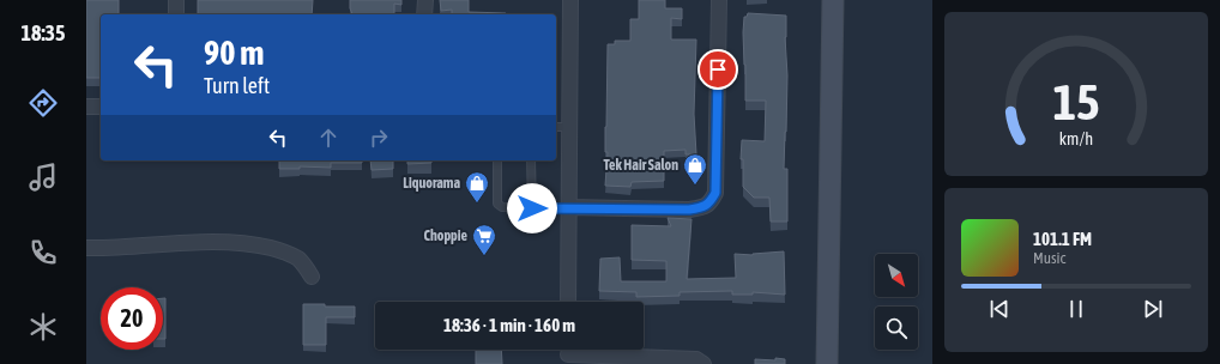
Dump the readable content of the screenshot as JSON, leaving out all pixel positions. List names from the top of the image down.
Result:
{
  "places": {
    "shop": ["Tek Hair Salon", "Liquorama"],
    "supermarket": ["Choppie"]
  },
  "north": "bottom right",
  "page": {
    "tabs": "18:35",
    "turn": ["90 m", "Turn left"],
    "song": ["101.1 FM", "Music"],
    "limit": "20",
    "trip": "18:36 · 1 min · 160 m",
    "gauge": ["15", "km/h"]
  }
}
